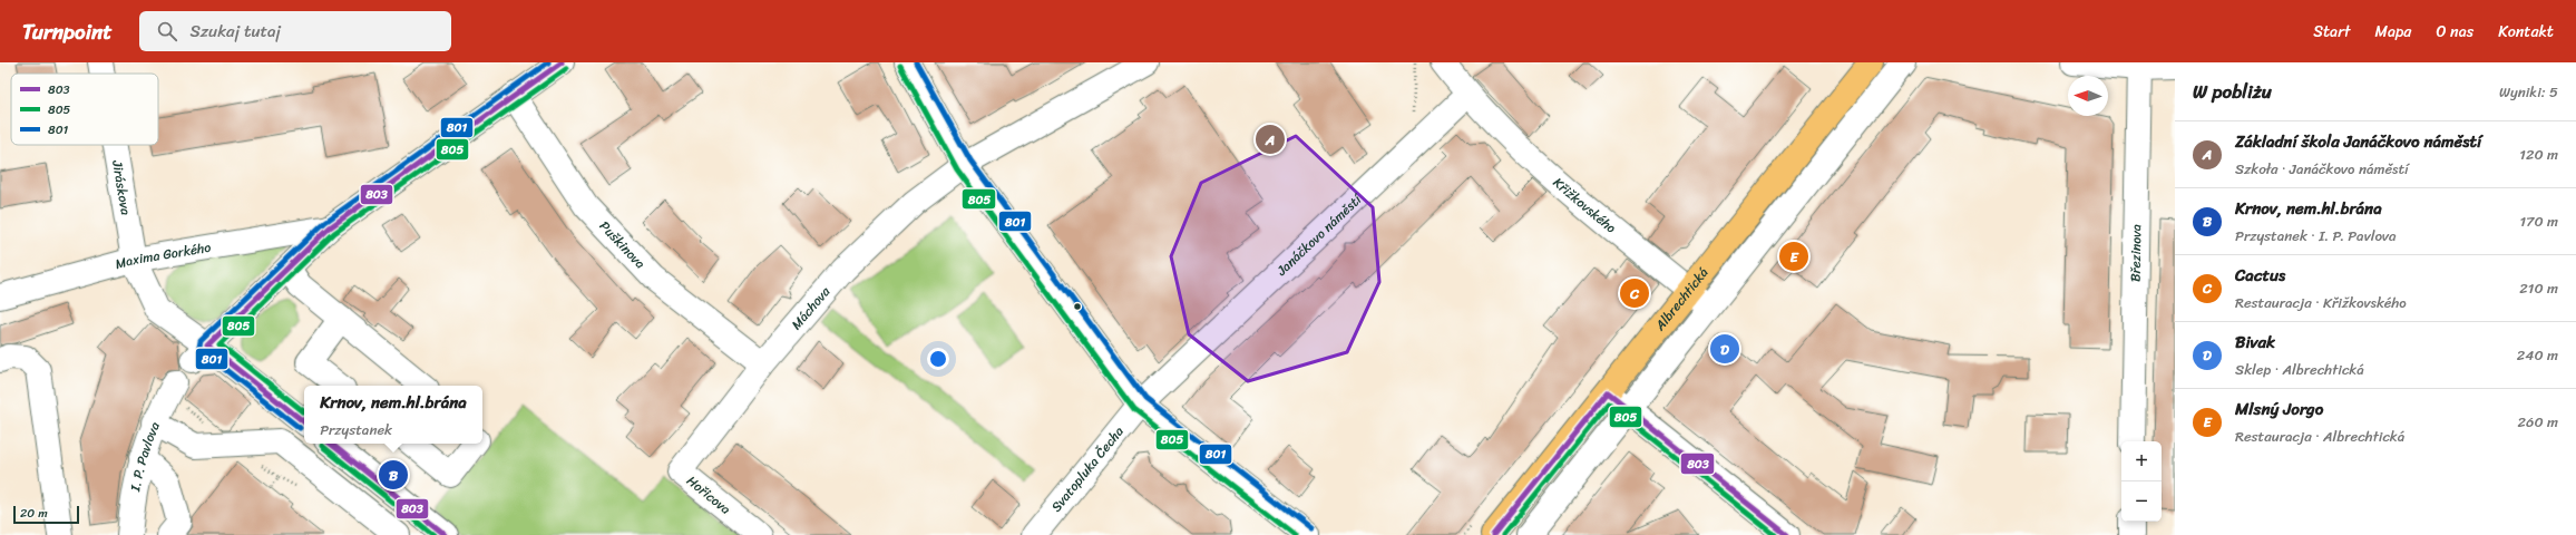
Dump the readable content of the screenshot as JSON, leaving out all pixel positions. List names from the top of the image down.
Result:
{
  "streets": {
    "main road": ["Albrechtická"],
    "street": [
      "Jiráskova",
      "Křižkovského",
      "Janáčkovo náměstí",
      "Puškinova",
      "Březinova",
      "Maxima Gorkého",
      "Máchova",
      "I. P. Pavlova",
      "Svatopluka Čecha",
      "Hořicova"
    ]
  },
  "crossings": [
    ["Jiráskova", "Maxima Gorkého"],
    ["Křižkovského", "Janáčkovo náměstí"],
    ["Křižkovského", "Albrechtická"],
    ["Janáčkovo náměstí", "Svatopluka Čecha"],
    ["Puškinova", "Maxima Gorkého"],
    ["Puškinova", "Máchova"],
    ["Máchova", "Hořicova"]
  ],
  "lines": ["transit line 803", "transit line 801", "transit line 805"],
  "legend": ["803", "805", "801"],
  "scale_bar": "20 m",
  "north": "left",
  "page": {
    "header": "Turnpoint",
    "search": "Szukaj tutaj",
    "nav": [
      "Start",
      "Mapa",
      "O nas",
      "Kontakt"
    ],
    "heading": ["W pobliżu", "Wyniki: 5"],
    "list": [
      {
        "mark": "A",
        "name": "Základní škola Janáčkovo náměstí",
        "note": "Szkoła · Janáčkovo náměstí",
        "value": "120 m"
      },
      {
        "mark": "B",
        "name": "Krnov, nem.hl.brána",
        "note": "Przystanek · I. P. Pavlova",
        "value": "170 m"
      },
      {
        "mark": "C",
        "name": "Cactus",
        "note": "Restauracja · Křižkovského",
        "value": "210 m"
      },
      {
        "mark": "D",
        "name": "Bivak",
        "note": "Sklep · Albrechtická",
        "value": "240 m"
      },
      {
        "mark": "E",
        "name": "Mlsný Jorgo",
        "note": "Restauracja · Albrechtická",
        "value": "260 m"
      }
    ],
    "pins": [
      "A",
      "E",
      "C",
      "D",
      "B"
    ],
    "popup": ["Krnov, nem.hl.brána", "Przystanek"],
    "map_buttons": ["+", "−"],
    "scale": "20 m"
  }
}
